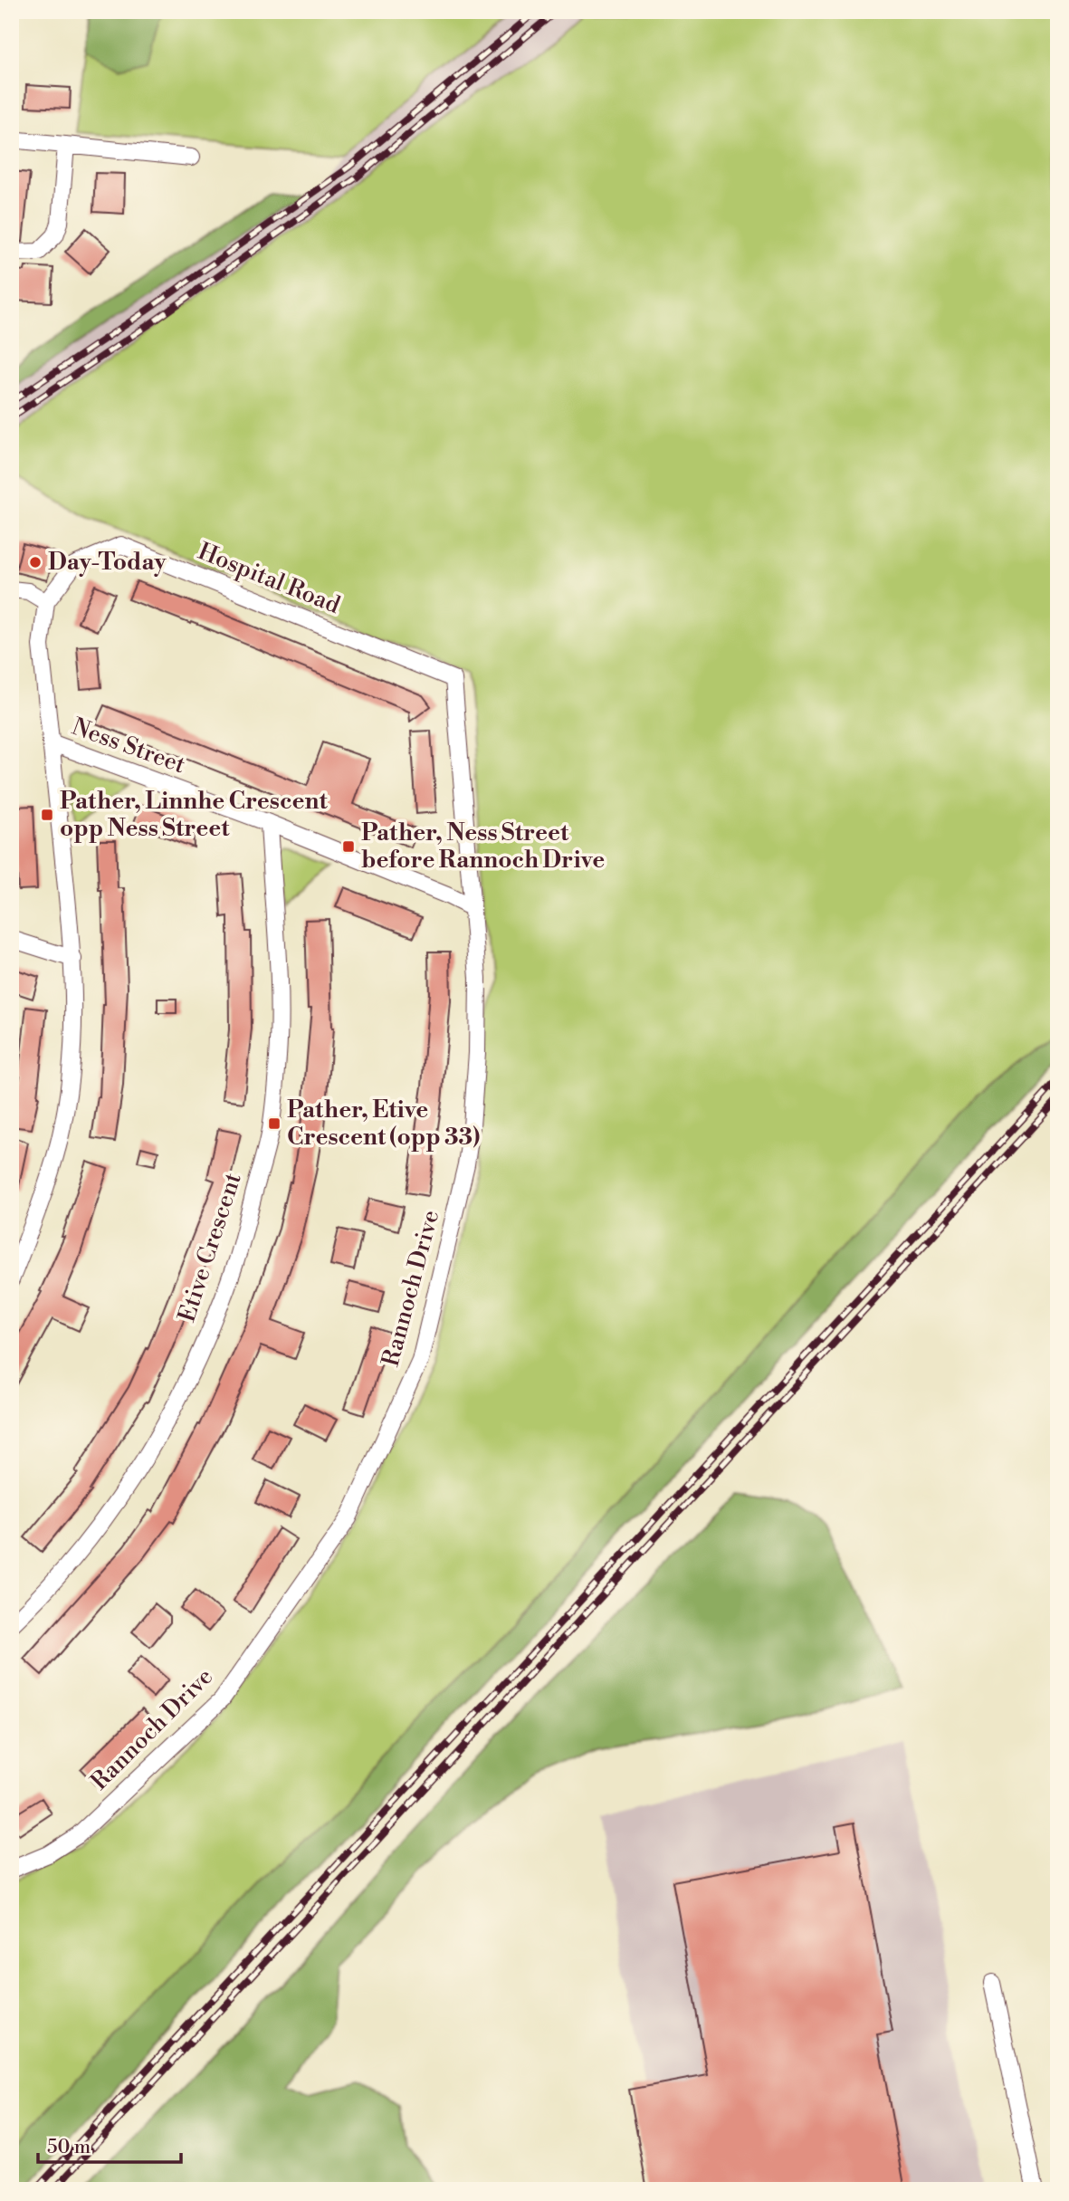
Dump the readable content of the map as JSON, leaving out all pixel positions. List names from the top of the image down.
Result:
{
  "streets": {
    "street": [
      "Hospital Road",
      "Ness Street",
      "Etive Crescent",
      "Rannoch Drive"
    ]
  },
  "crossings": [
    ["Hospital Road", "Rannoch Drive"],
    ["Ness Street", "Etive Crescent"],
    ["Ness Street", "Rannoch Drive"]
  ],
  "places": {
    "other": ["Day-Today"],
    "transit": ["Pather, Linnhe Crescent opp Ness Street", "Pather, Ness Street before Rannoch Drive", "Pather, Etive Crescent (opp 33)"]
  },
  "scale_bar": "50 m"
}
